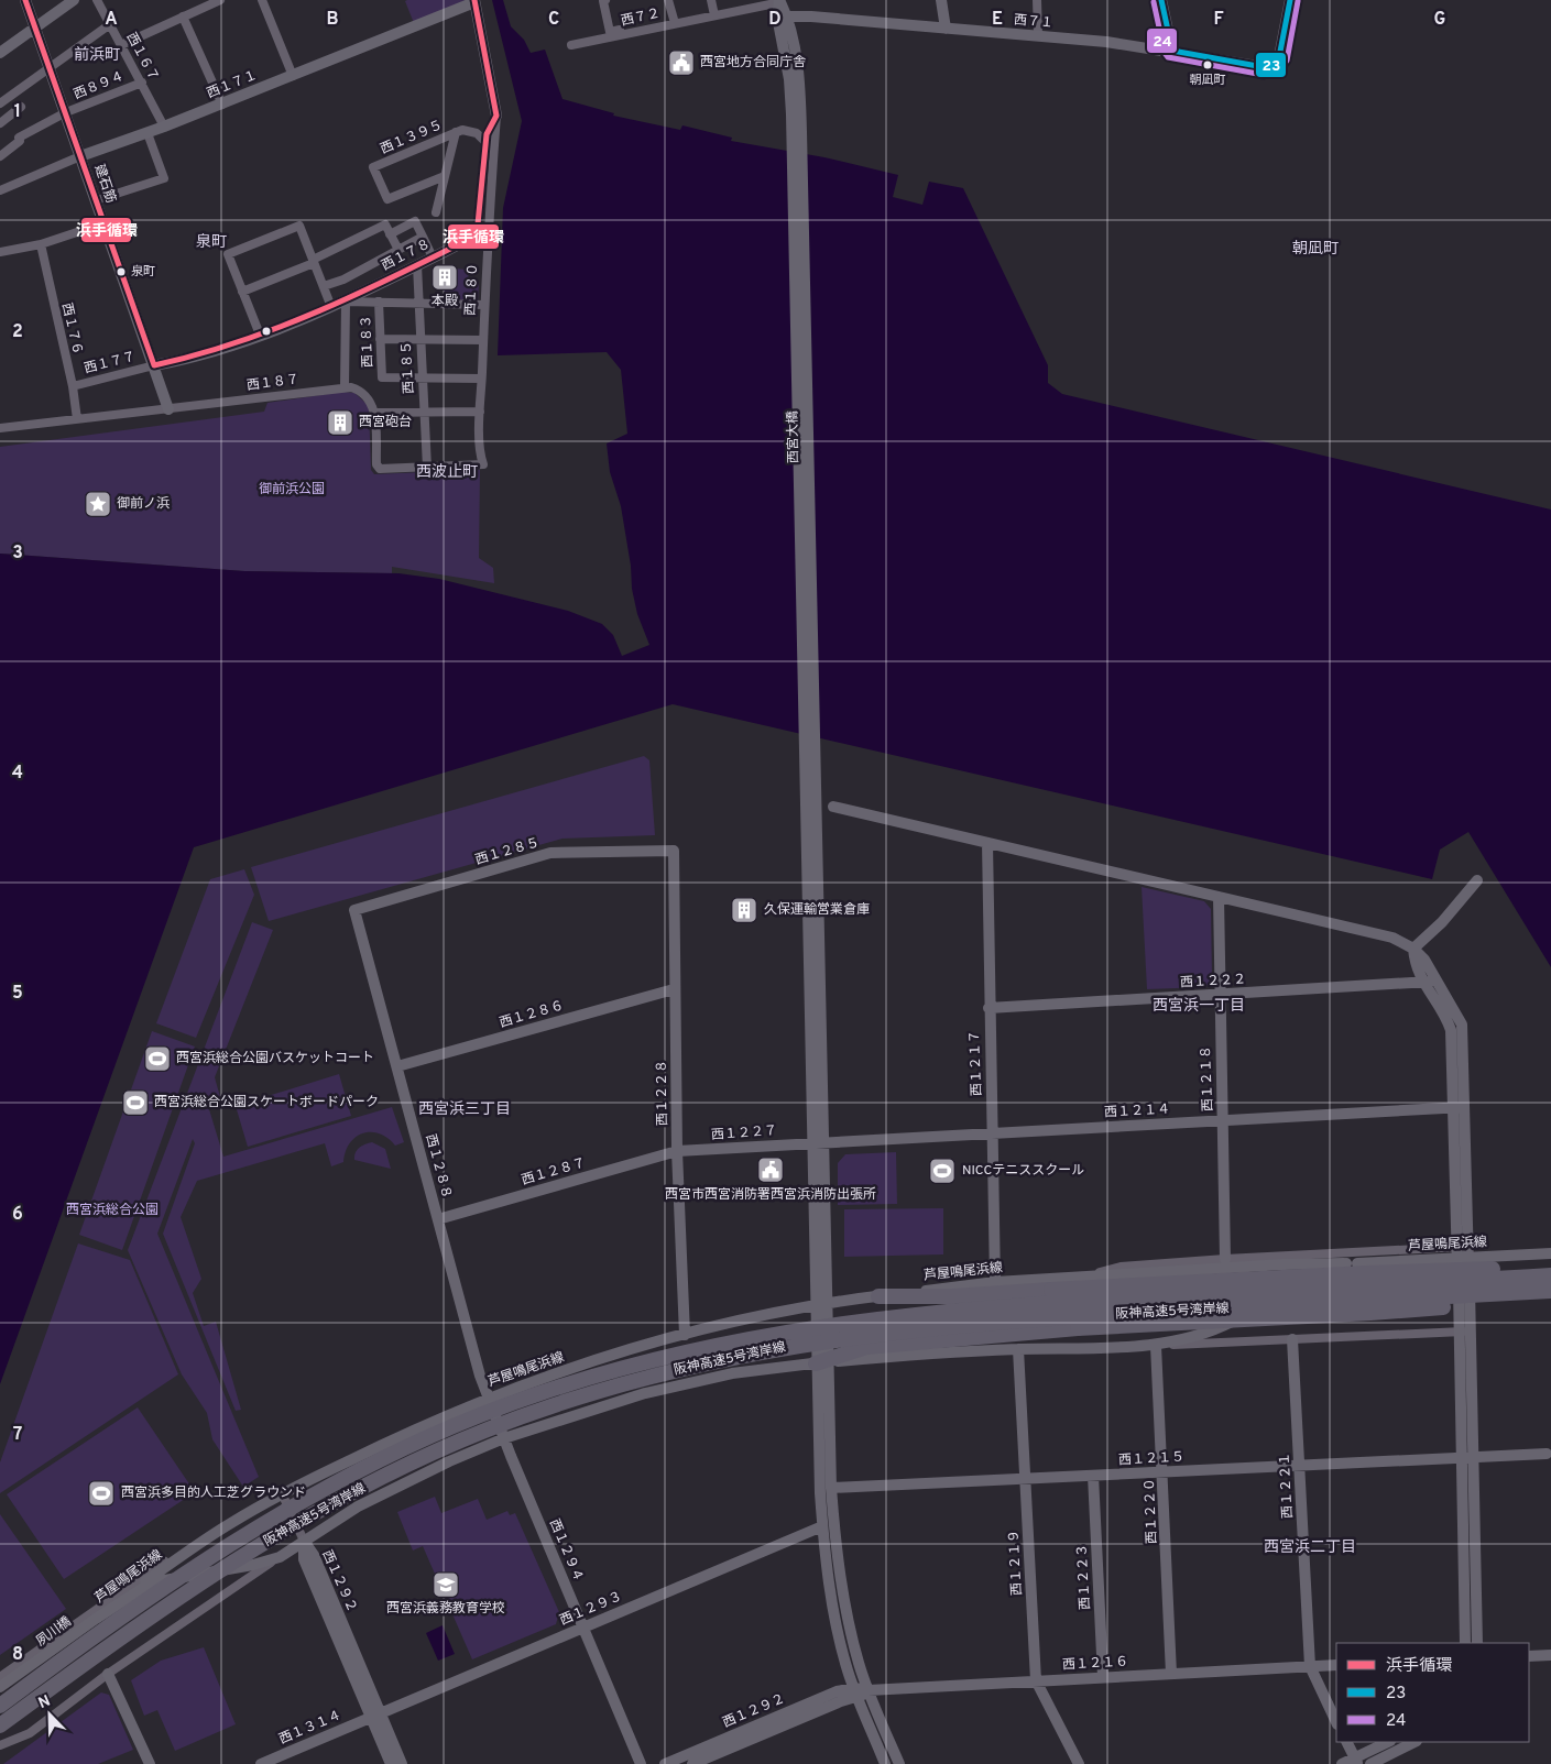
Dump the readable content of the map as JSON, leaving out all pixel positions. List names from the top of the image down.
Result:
{
  "streets": {
    "highway": ["阪神高速5号湾岸線"],
    "street": [
      "西７２",
      "西７１",
      "西１６７",
      "西１７１",
      "西８９４",
      "西１３９５",
      "建石筋",
      "西１７８",
      "西１８０",
      "西１７６",
      "西１８３",
      "西１７７",
      "西１８５",
      "西１８７",
      "西宮大橋",
      "西１２８５",
      "西１２２２",
      "西１２８６",
      "西１２１７",
      "西１２１８",
      "西１２２８",
      "西１２１４",
      "西１２２７",
      "西１２８８",
      "西１２８７",
      "芦屋鳴尾浜線",
      "西１２１５",
      "西１２２１",
      "西１２２０",
      "西１２９４",
      "西１２１９",
      "西１２２３",
      "西１２９２",
      "西１２９３",
      "夙川橋",
      "西１２１６",
      "西１３１４"
    ]
  },
  "crossings": [
    ["西７１", "西宮大橋"],
    ["西１６７", "西１７１"],
    ["西１６７", "西８９４"],
    ["西１７１", "建石筋"],
    ["西８９４", "建石筋"],
    ["西１３９５", "西１７８"],
    ["建石筋", "西１７８"],
    ["建石筋", "西１７７"],
    ["建石筋", "西１８７"],
    ["西１７８", "西１８０"],
    ["西１７８", "西１７７"],
    ["西１７８", "西１８５"],
    ["西１８０", "西１８３"],
    ["西１８０", "西１８５"],
    ["西１７６", "西１７７"],
    ["西１７６", "西１８７"],
    ["西１８３", "西１８５"],
    ["西１２８５", "西１２２８"],
    ["西１２８５", "西１２８８"],
    ["西１２２２", "西１２１７"],
    ["西１２２２", "西１２１８"],
    ["西１２８６", "西１２２８"],
    ["西１２８６", "西１２８８"],
    ["西１２１７", "西１２１４"],
    ["西１２１７", "芦屋鳴尾浜線"],
    ["西１２１８", "西１２１４"],
    ["西１２２８", "西１２２７"],
    ["西１２２８", "西１２８７"],
    ["西１２２８", "芦屋鳴尾浜線"],
    ["西１２１４", "西１２２７"],
    ["西１２２７", "西１２８７"],
    ["西１２８８", "西１２８７"],
    ["西１２８８", "芦屋鳴尾浜線"],
    ["西１２８８", "西１２９４"],
    ["芦屋鳴尾浜線", "西１２２０"],
    ["芦屋鳴尾浜線", "西１２９４"],
    ["芦屋鳴尾浜線", "西１２１９"],
    ["芦屋鳴尾浜線", "西１２９２"],
    ["芦屋鳴尾浜線", "夙川橋"],
    ["西１２１５", "西１２２１"],
    ["西１２１５", "西１２２０"],
    ["西１２１５", "西１２１９"],
    ["西１２１５", "西１２２３"],
    ["西１２２１", "西１２１６"],
    ["西１２２０", "西１２１６"],
    ["西１２９４", "西１２９３"],
    ["西１２１９", "西１２１６"],
    ["西１２２３", "西１２１６"],
    ["西１２９２", "西１２９３"],
    ["西１２９２", "西１２１６"],
    ["西１２９２", "西１３１４"],
    ["西１２９３", "西１３１４"]
  ],
  "districts": [
    "前浜町",
    "泉町",
    "朝凪町",
    "西波止町",
    "西宮浜一丁目",
    "西宮浜三丁目",
    "西宮浜二丁目"
  ],
  "parks": ["御前浜公園", "西宮浜総合公園"],
  "places": {
    "public building": ["西宮地方合同庁舎", "西宮市西宮消防署西宮浜消防出張所"],
    "other": ["朝凪町", "泉町"],
    "building": ["本殿", "西宮砲台", "久保運輸営業倉庫"],
    "place": ["御前ノ浜"],
    "sports": [
      "西宮浜総合公園バスケットコート",
      "西宮浜総合公園スケートボードパーク",
      "NICCテニススクール",
      "西宮浜多目的人工芝グラウンド"
    ],
    "school or university": ["西宮浜義務教育学校"]
  },
  "lines": ["transit line 浜手循環", "transit line 23", "transit line 24"],
  "legend": ["浜手循環", "23", "24"],
  "north": "top left",
  "grid": {
    "columns": [
      "A",
      "B",
      "C",
      "D",
      "E",
      "F",
      "G"
    ],
    "rows": [
      "1",
      "2",
      "3",
      "4",
      "5",
      "6",
      "7",
      "8"
    ]
  }
}
